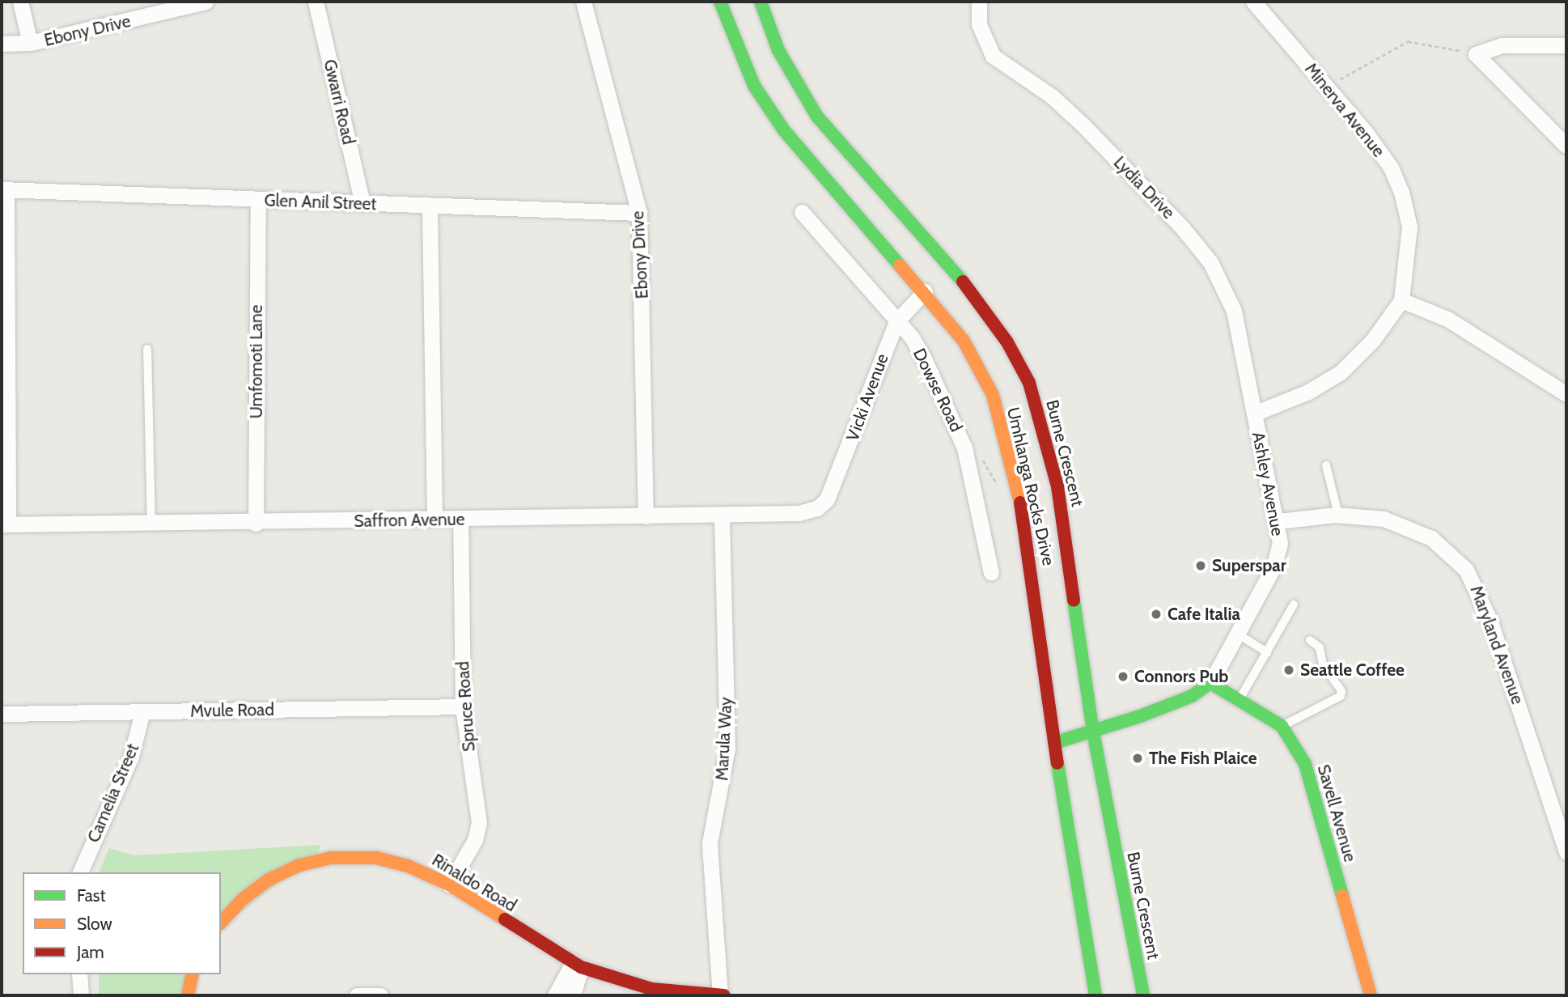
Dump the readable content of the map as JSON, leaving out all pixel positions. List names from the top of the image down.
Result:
{
  "streets": {
    "street": [
      "Ebony Drive",
      "Gwarri Road",
      "Minerva Avenue",
      "Lydia Drive",
      "Glen Anil Street",
      "Umfomoti Lane",
      "Dowse Road",
      "Vicki Avenue",
      "Burne Crescent",
      "Ashley Avenue",
      "Umhlanga Rocks Drive",
      "Saffron Avenue",
      "Maryland Avenue",
      "Spruce Road",
      "Mvule Road",
      "Marula Way",
      "Camelia Street",
      "Savell Avenue",
      "Rinaldo Road"
    ]
  },
  "crossings": [
    ["Ebony Drive", "Glen Anil Street"],
    ["Ebony Drive", "Saffron Avenue"],
    ["Gwarri Road", "Glen Anil Street"],
    ["Minerva Avenue", "Ashley Avenue"],
    ["Lydia Drive", "Ashley Avenue"],
    ["Glen Anil Street", "Umfomoti Lane"],
    ["Umfomoti Lane", "Saffron Avenue"],
    ["Dowse Road", "Vicki Avenue"],
    ["Vicki Avenue", "Umhlanga Rocks Drive"],
    ["Vicki Avenue", "Saffron Avenue"],
    ["Burne Crescent", "Ashley Avenue"],
    ["Ashley Avenue", "Umhlanga Rocks Drive"],
    ["Ashley Avenue", "Maryland Avenue"],
    ["Ashley Avenue", "Savell Avenue"],
    ["Saffron Avenue", "Spruce Road"],
    ["Saffron Avenue", "Marula Way"],
    ["Spruce Road", "Mvule Road"],
    ["Spruce Road", "Rinaldo Road"],
    ["Mvule Road", "Camelia Street"],
    ["Marula Way", "Rinaldo Road"]
  ],
  "places": [
    "Superspar",
    "Cafe Italia",
    "Seattle Coffee",
    "Connors Pub",
    "The Fish Plaice"
  ],
  "legend": ["Fast", "Slow", "Jam"]
}
